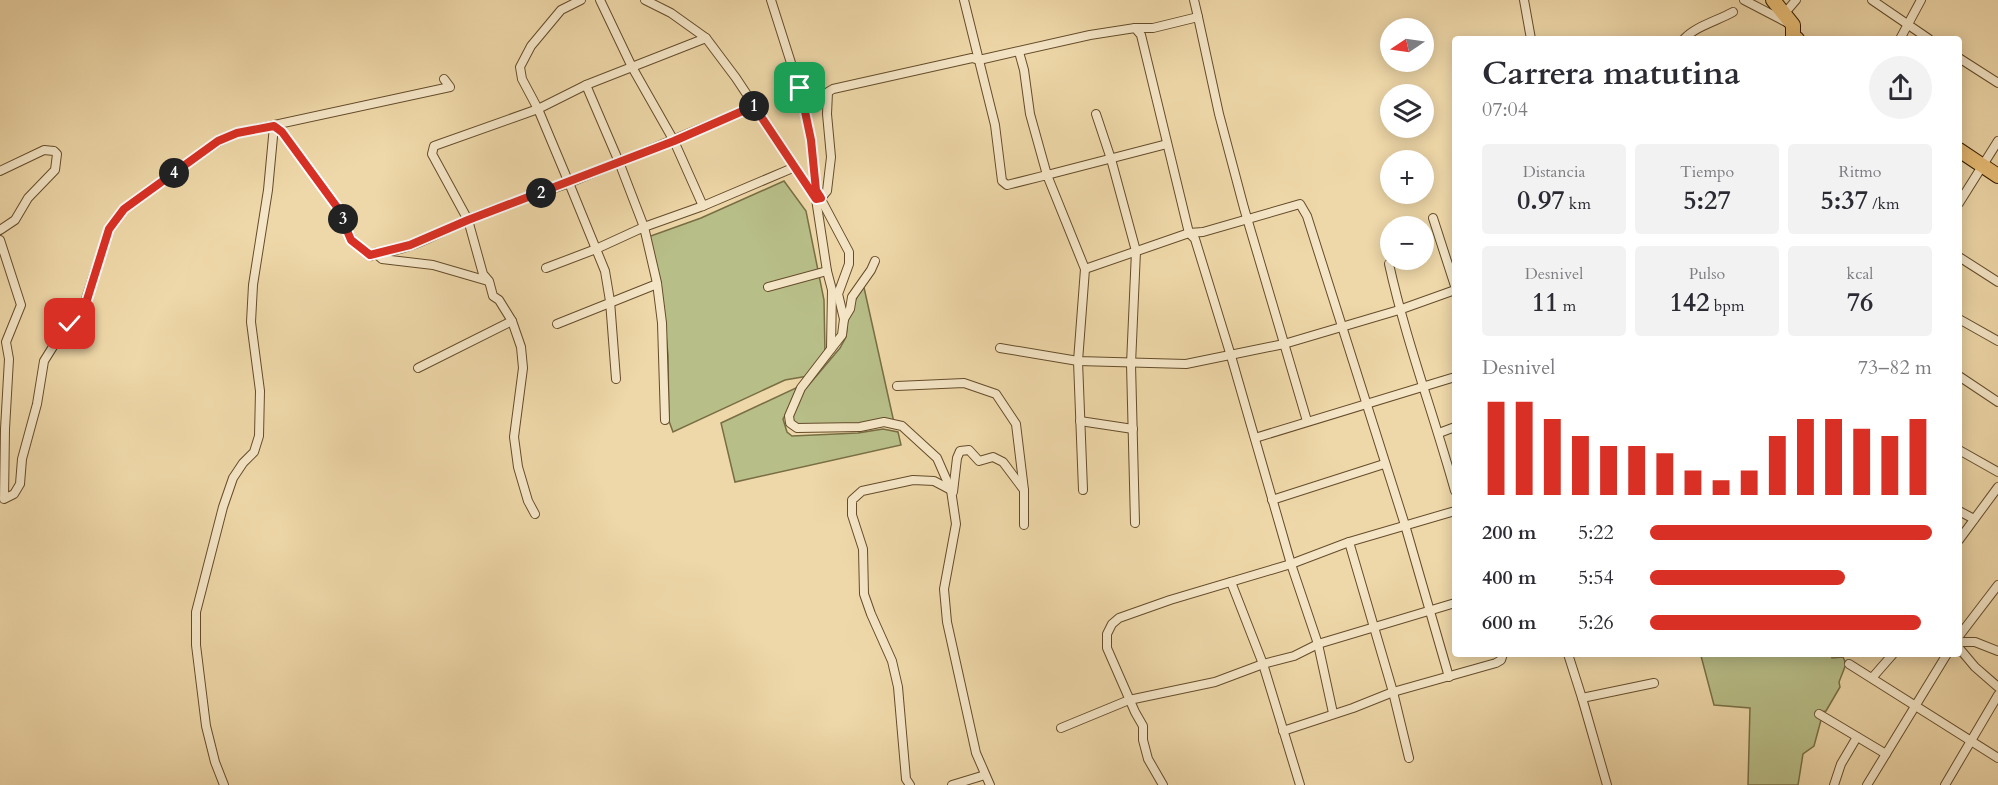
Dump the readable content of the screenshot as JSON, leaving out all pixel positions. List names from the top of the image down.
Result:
{
  "north": "left",
  "page": {
    "map_buttons": ["+", "−"],
    "heading": ["Carrera matutina", "07:04"],
    "pins": [
      "1",
      "4",
      "2",
      "3"
    ],
    "stats": [
      ["Distancia", "0.97 km"],
      ["Tiempo", "5:27"],
      ["Ritmo", "5:37 /km"],
      ["Desnivel", "11 m"],
      ["Pulso", "142 bpm"],
      ["kcal", "76"]
    ],
    "chart": ["Desnivel", "73–82 m"],
    "list": [
      {
        "name": "200 m",
        "note": "5:22"
      },
      {
        "name": "400 m",
        "note": "5:54"
      },
      {
        "name": "600 m",
        "note": "5:26"
      }
    ]
  }
}
